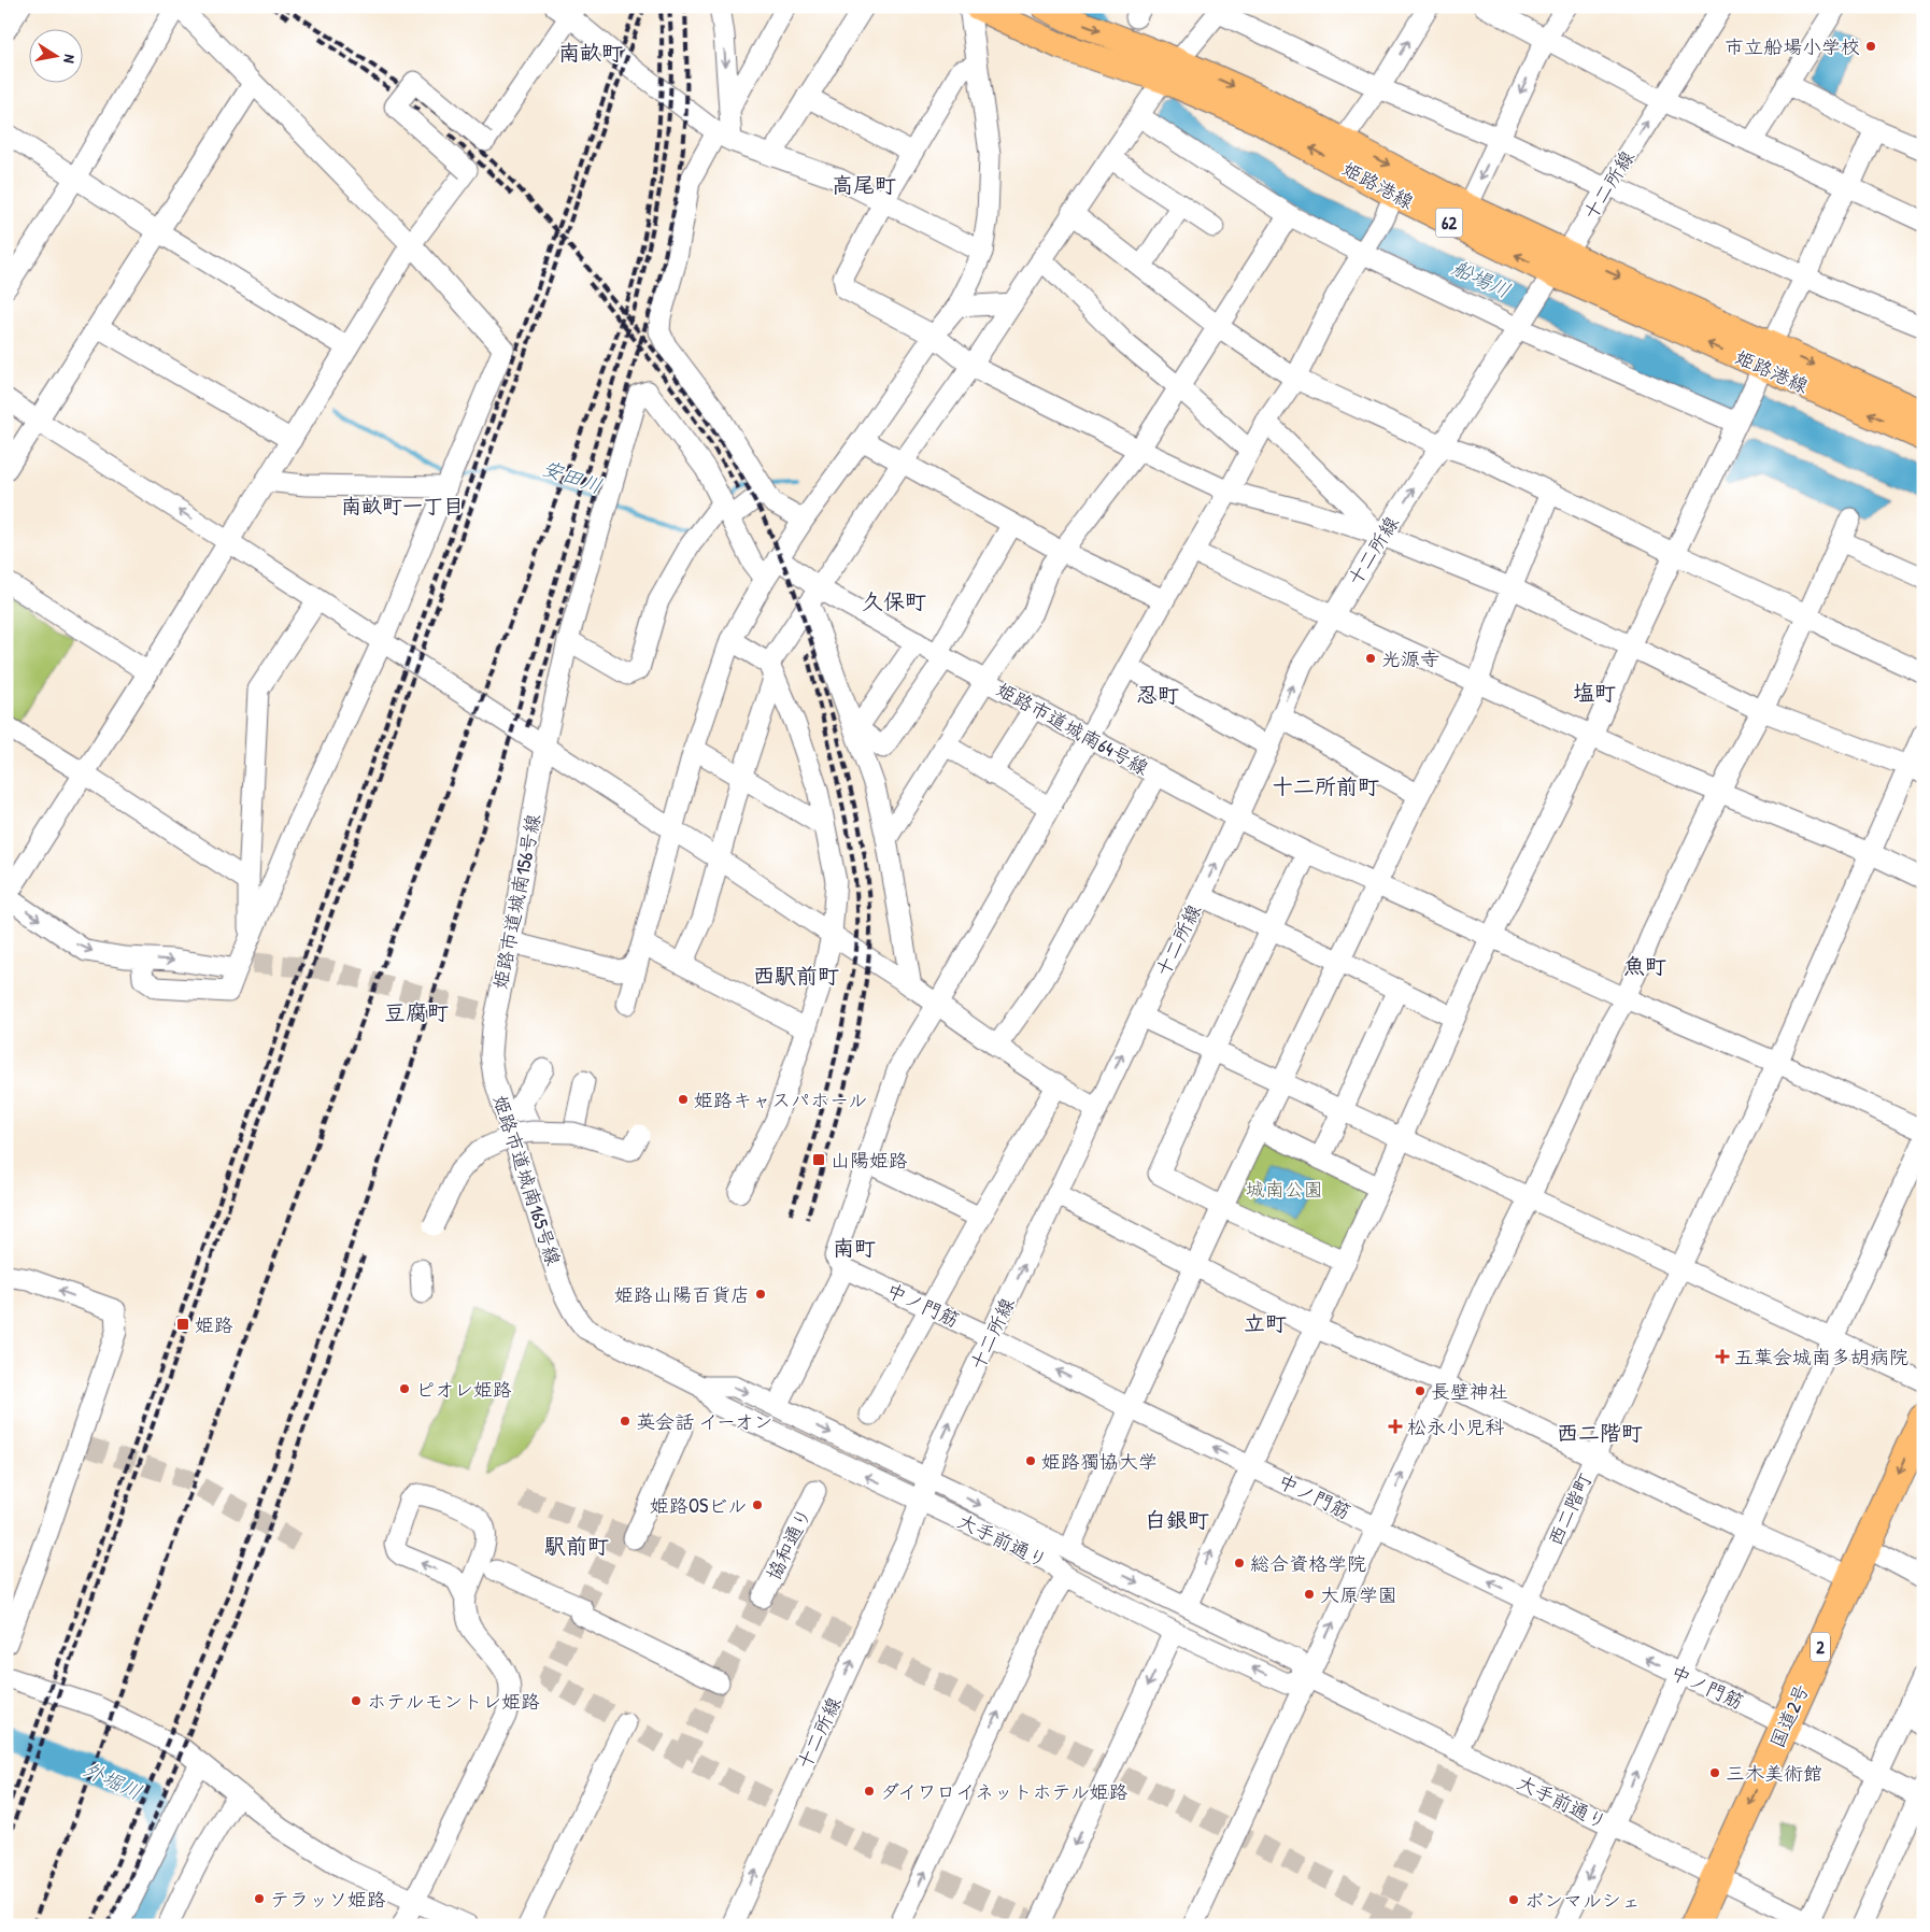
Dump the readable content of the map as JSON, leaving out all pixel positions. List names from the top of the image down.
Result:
{
  "streets": {
    "highway": ["2", "国道2号"],
    "main road": ["姫路港線", "62"],
    "street": [
      "十二所線",
      "姫路市道城南64号線",
      "姫路市道城南156号線",
      "姫路市道城南165号線",
      "中ノ門筋",
      "西二階町",
      "大手前通り",
      "協和通り"
    ]
  },
  "crossings": [
    ["姫路港線", "十二所線"],
    ["十二所線", "姫路市道城南64号線"],
    ["十二所線", "中ノ門筋"],
    ["十二所線", "大手前通り"],
    ["姫路市道城南64号線", "西二階町"],
    ["姫路市道城南156号線", "姫路市道城南165号線"],
    ["姫路市道城南165号線", "大手前通り"],
    ["中ノ門筋", "西二階町"],
    ["中ノ門筋", "国道2号"],
    ["西二階町", "大手前通り"],
    ["大手前通り", "国道2号"]
  ],
  "one_way": ["国道2号"],
  "districts": [
    "南畝町",
    "高尾町",
    "南畝町一丁目",
    "久保町",
    "塩町",
    "忍町",
    "十二所前町",
    "魚町",
    "西駅前町",
    "豆腐町",
    "南町",
    "立町",
    "西二階町",
    "白銀町",
    "駅前町"
  ],
  "water": ["船場川", "安田川", "外堀川"],
  "parks": ["城南公園"],
  "places": {
    "other": [
      "市立船場小学校",
      "光源寺",
      "姫路キャスパホール",
      "姫路山陽百貨店",
      "ピオレ姫路",
      "長壁神社",
      "英会話 イーオン",
      "姫路獨協大学",
      "姫路OSビル",
      "総合資格学院",
      "大原学園",
      "ホテルモントレ姫路",
      "三木美術館",
      "ダイワロイネットホテル姫路",
      "テラッソ姫路",
      "ボンマルシェ"
    ],
    "transit": ["山陽姫路", "姫路"],
    "health": ["五葉会城南多胡病院", "松永小児科"]
  },
  "north": "right"
}
